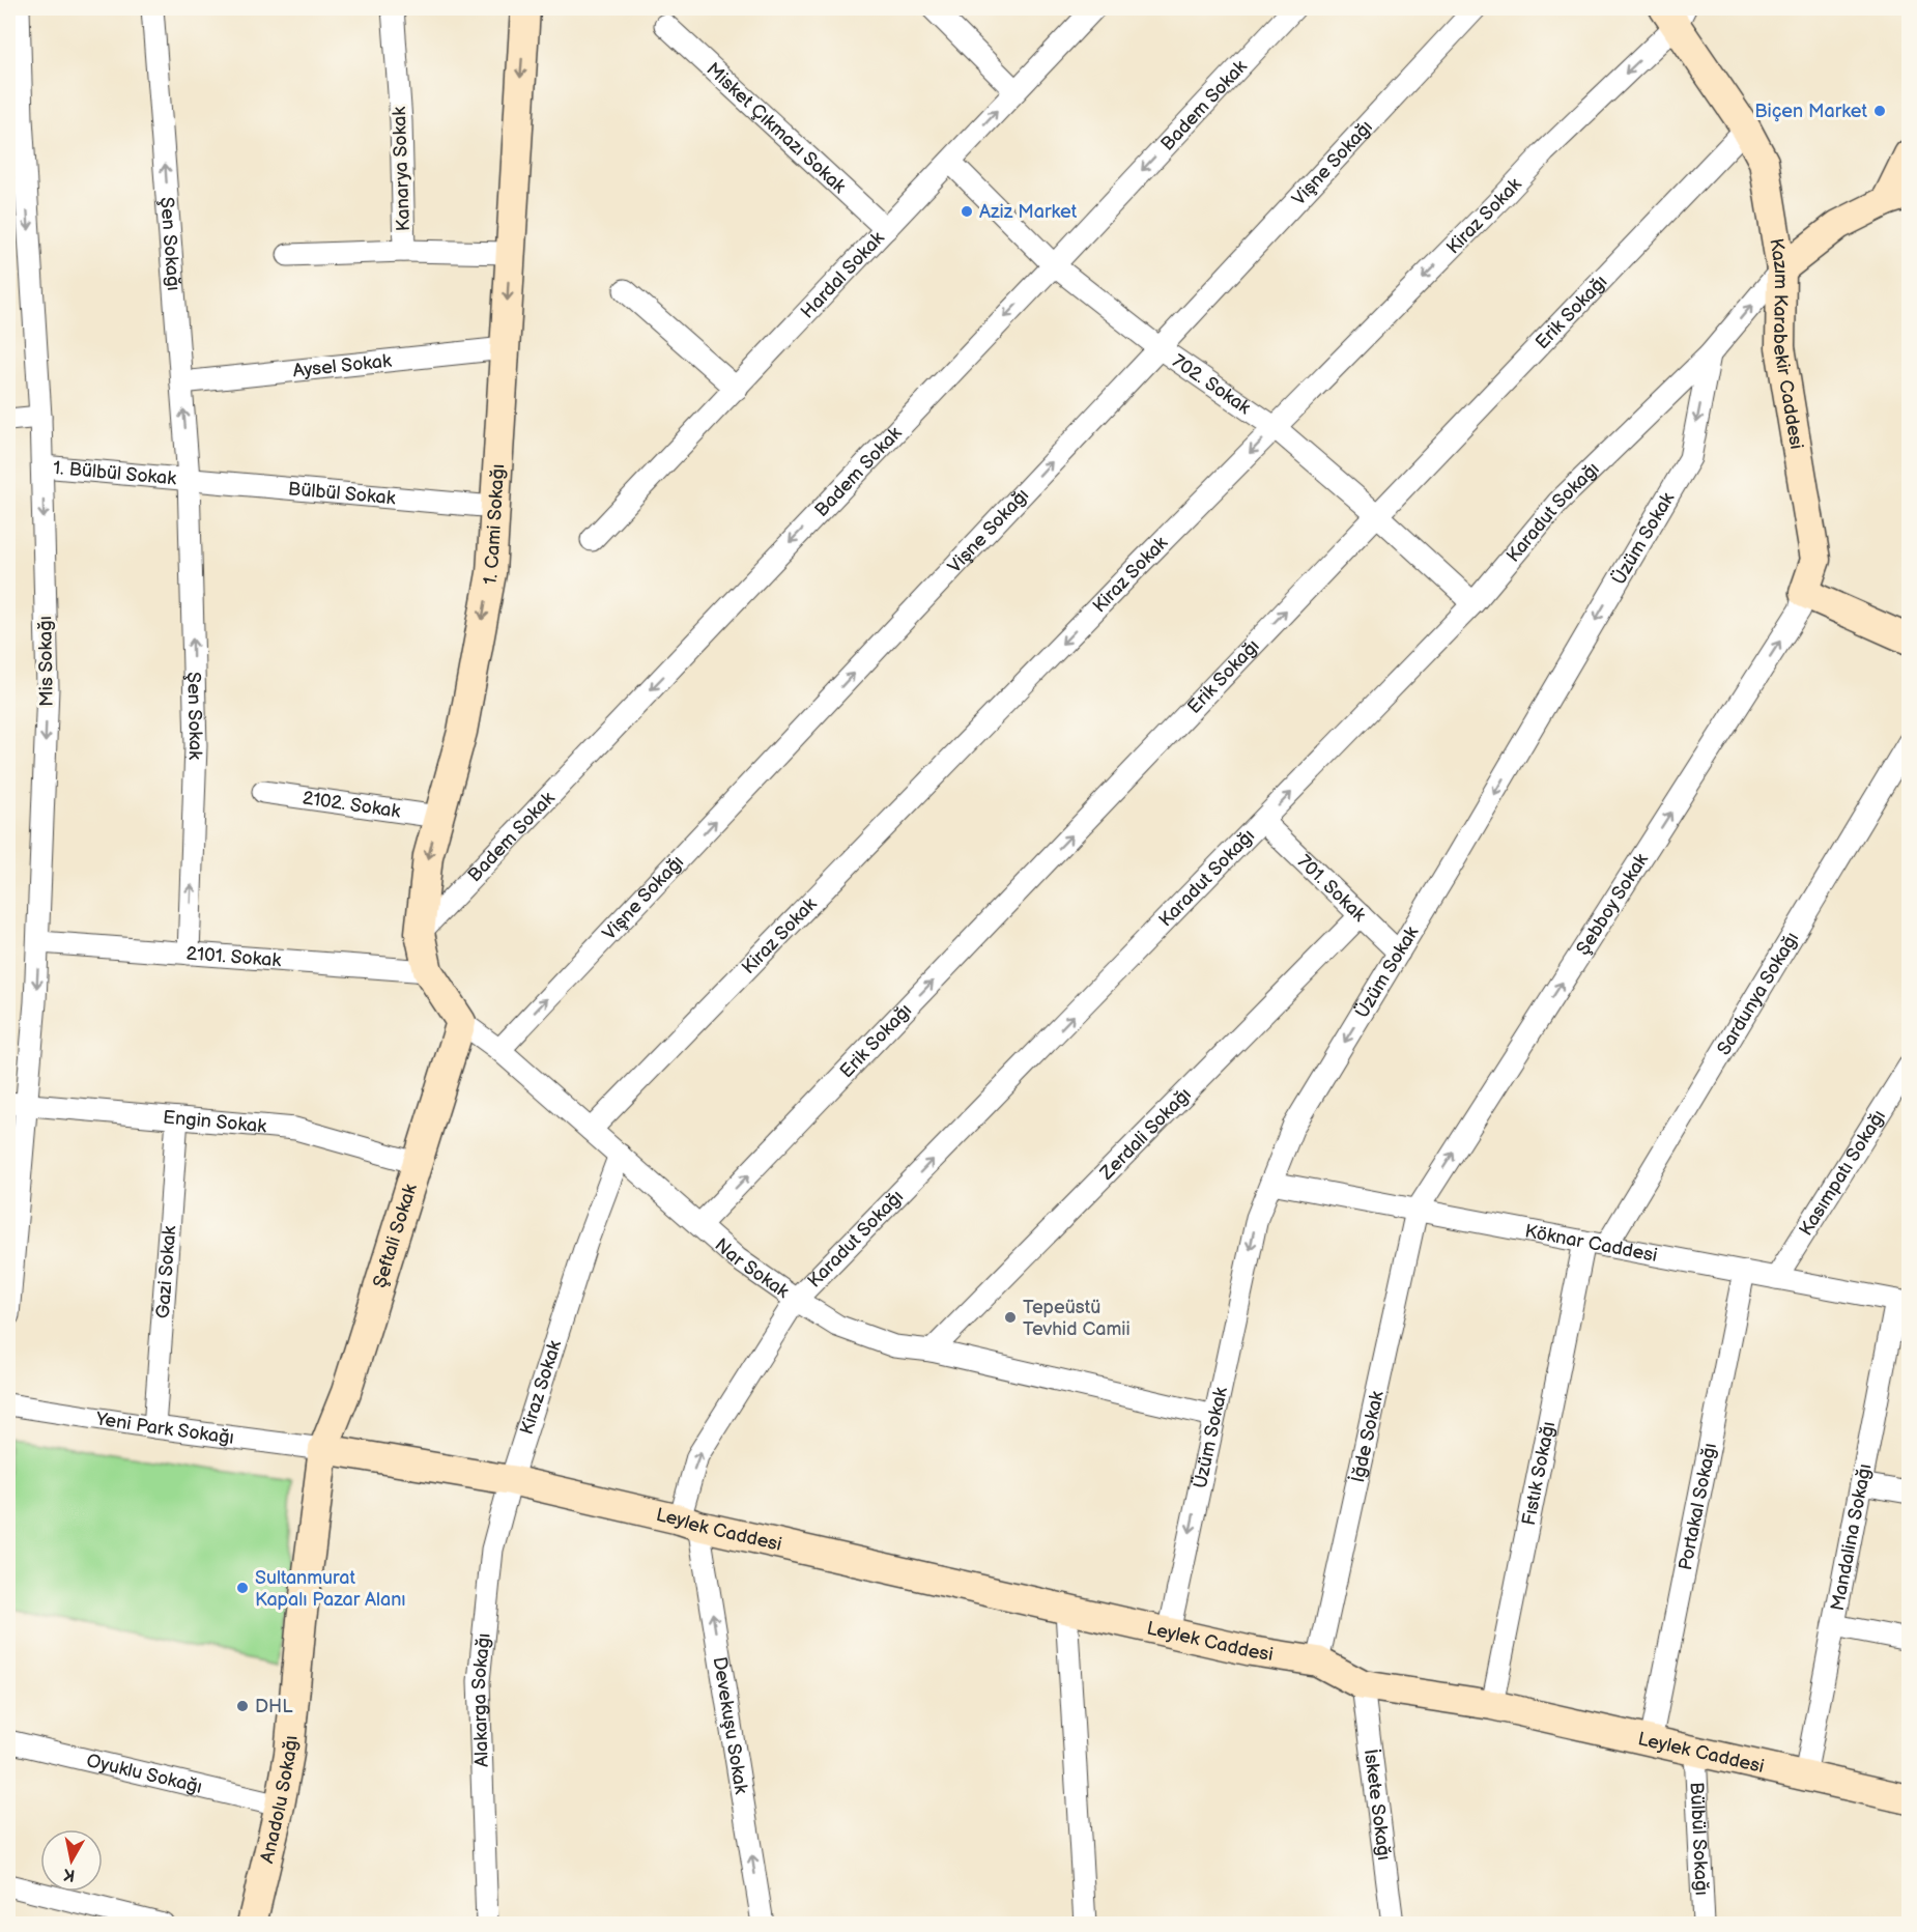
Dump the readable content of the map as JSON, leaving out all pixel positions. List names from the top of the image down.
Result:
{
  "streets": {
    "street": [
      "Badem Sokak",
      "Misket Çıkmazı Sokak",
      "Vişne Sokağı",
      "Kanarya Sokak",
      "Kiraz Sokak",
      "Şen Sokağı",
      "Hardal Sokak",
      "Erik Sokağı",
      "Kazım Karabekir Caddesi",
      "Aysel Sokak",
      "702. Sokak",
      "1. Bülbül Sokak",
      "Bülbül Sokak",
      "Karadut Sokağı",
      "1. Cami Sokağı",
      "Üzüm Sokak",
      "Mis Sokağı",
      "Şen Sokak",
      "2102. Sokak",
      "701. Sokak",
      "Şebboy Sokak",
      "2101. Sokak",
      "Sardunya Sokağı",
      "Engin Sokak",
      "Zerdali Sokağı",
      "Kasımpatı Sokağı",
      "Şeftali Sokak",
      "Köknar Caddesi",
      "Nar Sokak",
      "Gazi Sokak",
      "Yeni Park Sokağı",
      "İğde Sokak",
      "Fıstık Sokağı",
      "Portakal Sokağı",
      "Leylek Caddesi",
      "Mandalina Sokağı",
      "Alakarga Sokağı",
      "Devekuşu Sokak",
      "Oyuklu Sokağı",
      "Anadolu Sokağı",
      "İskete Sokağı",
      "Bülbül Sokağı"
    ]
  },
  "crossings": [
    ["Badem Sokak", "702. Sokak"],
    ["Badem Sokak", "1. Cami Sokağı"],
    ["Misket Çıkmazı Sokak", "Hardal Sokak"],
    ["Vişne Sokağı", "702. Sokak"],
    ["Vişne Sokağı", "Nar Sokak"],
    ["Kiraz Sokak", "Kazım Karabekir Caddesi"],
    ["Kiraz Sokak", "702. Sokak"],
    ["Kiraz Sokak", "Nar Sokak"],
    ["Kiraz Sokak", "Leylek Caddesi"],
    ["Kiraz Sokak", "Alakarga Sokağı"],
    ["Şen Sokağı", "Aysel Sokak"],
    ["Şen Sokağı", "1. Bülbül Sokak"],
    ["Şen Sokağı", "Bülbül Sokak"],
    ["Şen Sokağı", "Şen Sokak"],
    ["Hardal Sokak", "702. Sokak"],
    ["Erik Sokağı", "Kazım Karabekir Caddesi"],
    ["Erik Sokağı", "702. Sokak"],
    ["Erik Sokağı", "Nar Sokak"],
    ["Kazım Karabekir Caddesi", "Karadut Sokağı"],
    ["Kazım Karabekir Caddesi", "Şebboy Sokak"],
    ["Aysel Sokak", "1. Cami Sokağı"],
    ["702. Sokak", "Karadut Sokağı"],
    ["1. Bülbül Sokak", "Bülbül Sokak"],
    ["1. Bülbül Sokak", "Mis Sokağı"],
    ["1. Bülbül Sokak", "Şen Sokak"],
    ["Bülbül Sokak", "1. Cami Sokağı"],
    ["Bülbül Sokak", "Şen Sokak"],
    ["Karadut Sokağı", "Üzüm Sokak"],
    ["Karadut Sokağı", "701. Sokak"],
    ["Karadut Sokağı", "Nar Sokak"],
    ["Karadut Sokağı", "Leylek Caddesi"],
    ["Karadut Sokağı", "Devekuşu Sokak"],
    ["1. Cami Sokağı", "2102. Sokak"],
    ["1. Cami Sokağı", "2101. Sokak"],
    ["1. Cami Sokağı", "Şeftali Sokak"],
    ["1. Cami Sokağı", "Nar Sokak"],
    ["Üzüm Sokak", "701. Sokak"],
    ["Üzüm Sokak", "Köknar Caddesi"],
    ["Üzüm Sokak", "Nar Sokak"],
    ["Üzüm Sokak", "Leylek Caddesi"],
    ["Mis Sokağı", "2101. Sokak"],
    ["Mis Sokağı", "Engin Sokak"],
    ["Şen Sokak", "2101. Sokak"],
    ["701. Sokak", "Zerdali Sokağı"],
    ["Şebboy Sokak", "Köknar Caddesi"],
    ["Şebboy Sokak", "İğde Sokak"],
    ["Sardunya Sokağı", "Köknar Caddesi"],
    ["Engin Sokak", "Şeftali Sokak"],
    ["Engin Sokak", "Gazi Sokak"],
    ["Zerdali Sokağı", "Nar Sokak"],
    ["Kasımpatı Sokağı", "Köknar Caddesi"],
    ["Şeftali Sokak", "Nar Sokak"],
    ["Şeftali Sokak", "Yeni Park Sokağı"],
    ["Şeftali Sokak", "Leylek Caddesi"],
    ["Şeftali Sokak", "Anadolu Sokağı"],
    ["Köknar Caddesi", "İğde Sokak"],
    ["Köknar Caddesi", "Fıstık Sokağı"],
    ["Köknar Caddesi", "Portakal Sokağı"],
    ["Köknar Caddesi", "Mandalina Sokağı"],
    ["Gazi Sokak", "Yeni Park Sokağı"],
    ["Yeni Park Sokağı", "Leylek Caddesi"],
    ["Yeni Park Sokağı", "Anadolu Sokağı"],
    ["İğde Sokak", "Leylek Caddesi"],
    ["Fıstık Sokağı", "Leylek Caddesi"],
    ["Portakal Sokağı", "Leylek Caddesi"],
    ["Leylek Caddesi", "Mandalina Sokağı"],
    ["Leylek Caddesi", "Alakarga Sokağı"],
    ["Leylek Caddesi", "Devekuşu Sokak"],
    ["Leylek Caddesi", "Anadolu Sokağı"],
    ["Leylek Caddesi", "İskete Sokağı"],
    ["Leylek Caddesi", "Bülbül Sokağı"],
    ["Oyuklu Sokağı", "Anadolu Sokağı"]
  ],
  "one_way": [
    "Badem Sokak",
    "Vişne Sokağı",
    "Kiraz Sokak",
    "Şen Sokağı",
    "Erik Sokağı",
    "Karadut Sokağı",
    "1. Cami Sokağı",
    "Üzüm Sokak",
    "Mis Sokağı",
    "Şen Sokak",
    "Şebboy Sokak",
    "Devekuşu Sokak"
  ],
  "places": [
    "Biçen Market",
    "Aziz Market",
    "Tepeüstü Tevhid Camii",
    "Sultanmurat Kapalı Pazar Alanı",
    "DHL"
  ],
  "north": "bottom"
}
